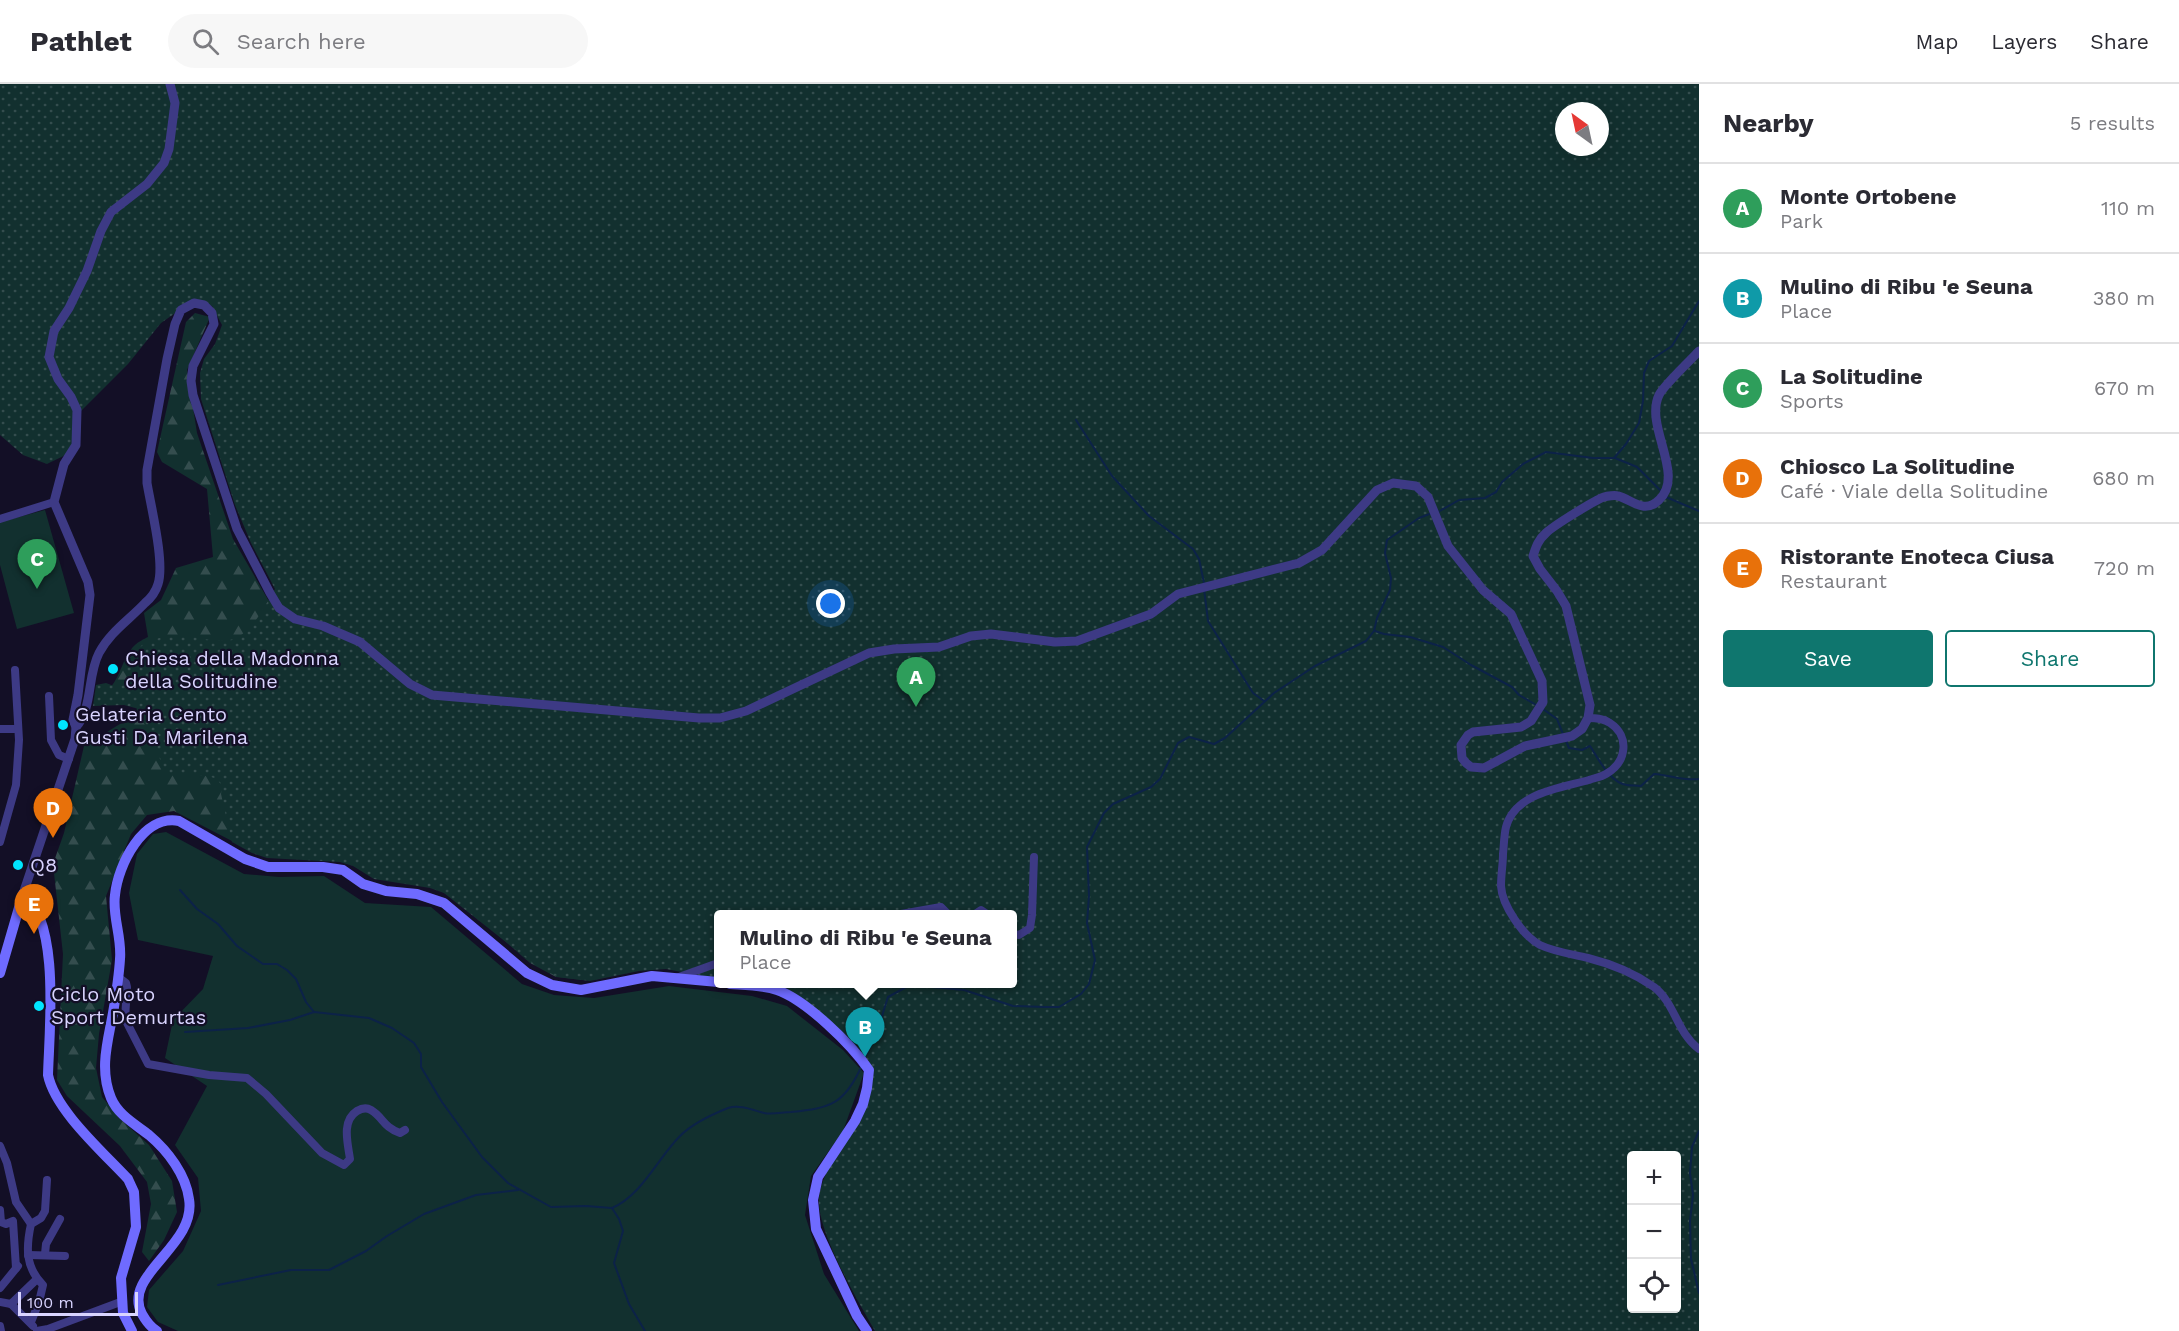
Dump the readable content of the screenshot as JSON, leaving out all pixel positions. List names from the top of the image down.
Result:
{
  "places": [
    "Chiesa della Madonna della Solitudine",
    "Gelateria Cento Gusti Da Marilena",
    "Q8",
    "Ciclo Moto Sport Demurtas"
  ],
  "scale_bar": "100 m",
  "north": "top left",
  "page": {
    "header": "Pathlet",
    "search": "Search here",
    "nav": ["Map", "Layers", "Share"],
    "heading": ["Nearby", "5 results"],
    "list": [
      {
        "mark": "A",
        "name": "Monte Ortobene",
        "note": "Park",
        "value": "110 m"
      },
      {
        "mark": "B",
        "name": "Mulino di Ribu 'e Seuna",
        "note": "Place",
        "value": "380 m"
      },
      {
        "mark": "C",
        "name": "La Solitudine",
        "note": "Sports",
        "value": "670 m"
      },
      {
        "mark": "D",
        "name": "Chiosco La Solitudine",
        "note": "Café · Viale della Solitudine",
        "value": "680 m"
      },
      {
        "mark": "E",
        "name": "Ristorante Enoteca Ciusa",
        "note": "Restaurant",
        "value": "720 m"
      }
    ],
    "pins": [
      "C",
      "A",
      "D",
      "E",
      "B"
    ],
    "buttons": ["Save", "Share"],
    "popup": ["Mulino di Ribu 'e Seuna", "Place"],
    "map_buttons": ["+", "−"],
    "scale": "100 m"
  }
}
